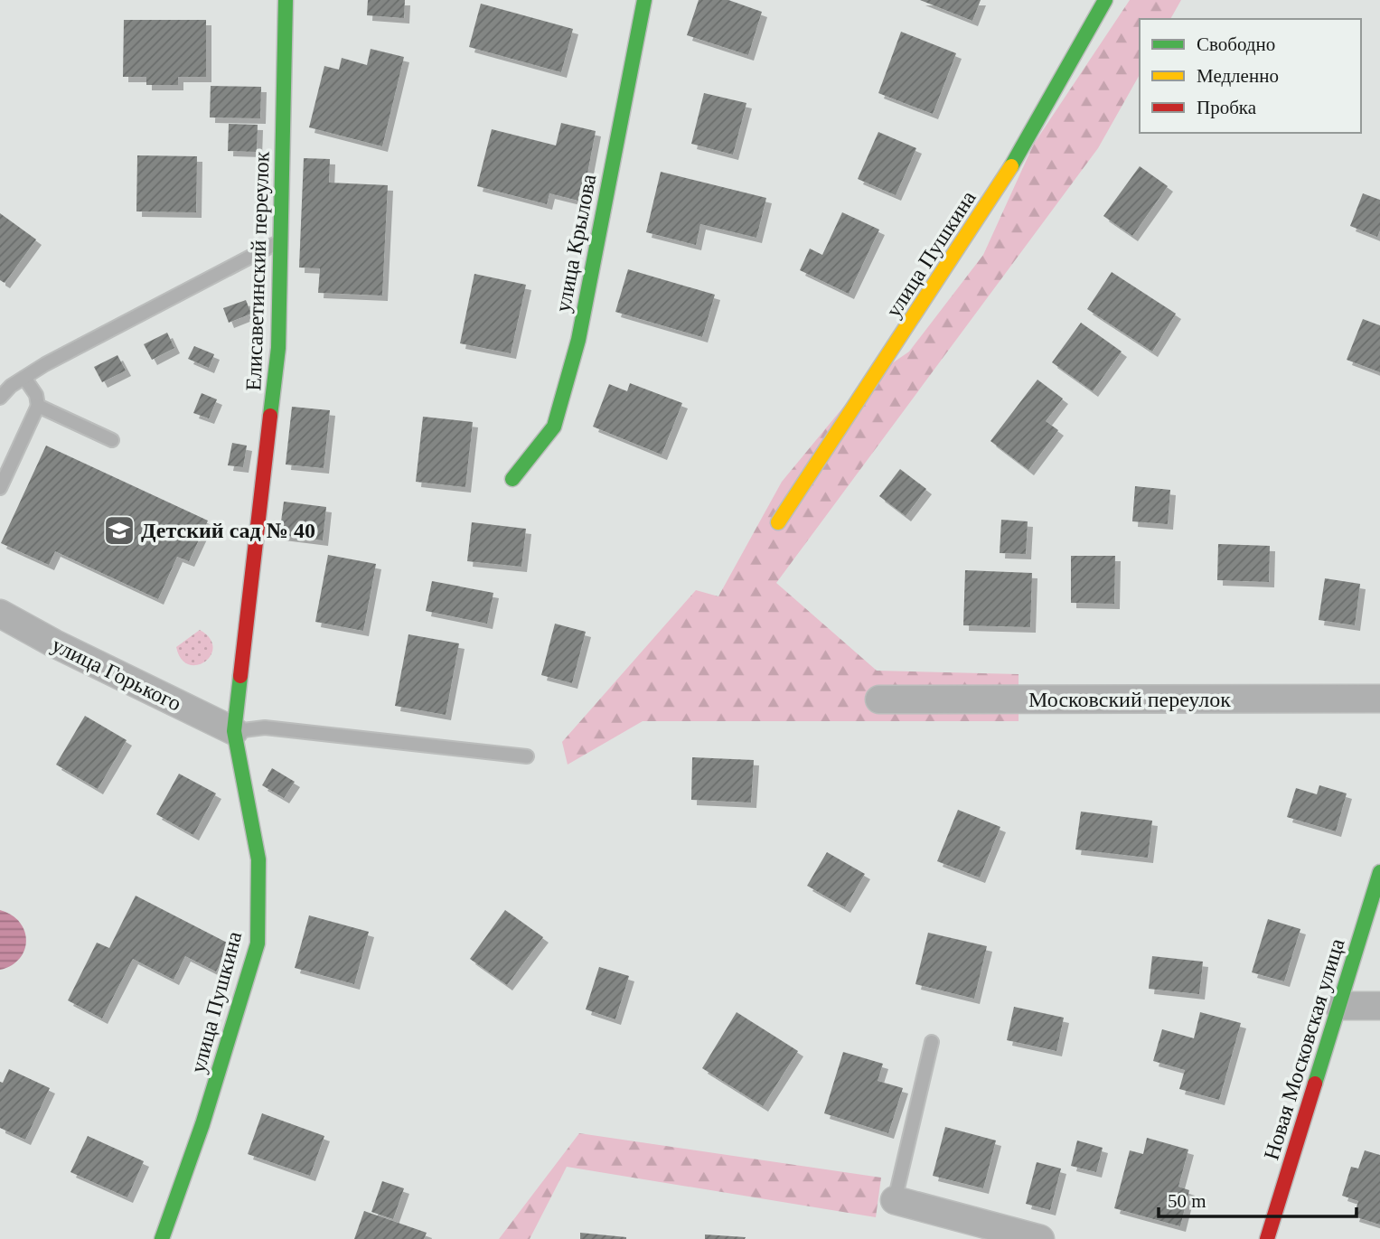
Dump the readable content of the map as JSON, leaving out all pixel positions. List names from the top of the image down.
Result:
{
  "streets": {
    "street": [
      "улица Крылова",
      "улица Пушкина",
      "Елисаветинский переулок",
      "улица Горького",
      "Московский переулок",
      "Новая Московская улица"
    ]
  },
  "crossings": [
    ["улица Пушкина", "Елисаветинский переулок"],
    ["улица Пушкина", "улица Горького"],
    ["Елисаветинский переулок", "улица Горького"]
  ],
  "places": {
    "school or university": ["Детский сад № 40"]
  },
  "legend": ["Свободно", "Медленно", "Пробка"],
  "scale_bar": "50 m"
}
